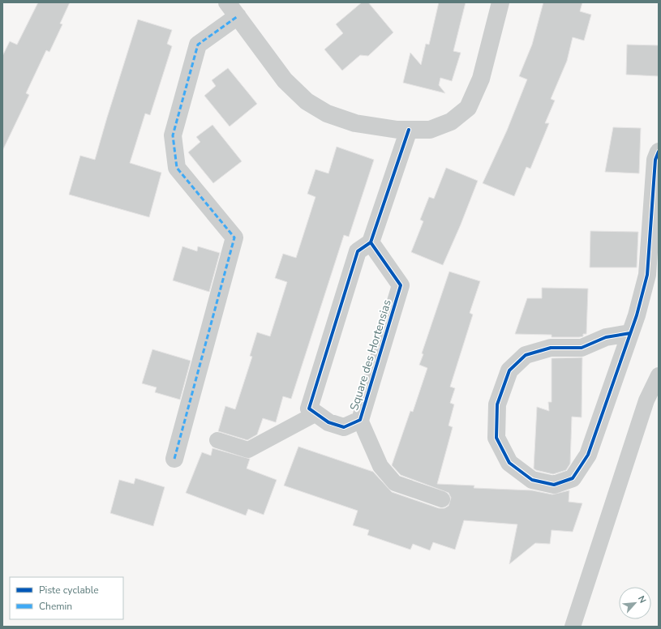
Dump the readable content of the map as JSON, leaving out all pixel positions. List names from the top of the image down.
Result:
{
  "streets": {
    "street": ["Square des Hortensias"]
  },
  "legend": ["Piste cyclable", "Chemin"],
  "north": "top right"
}
